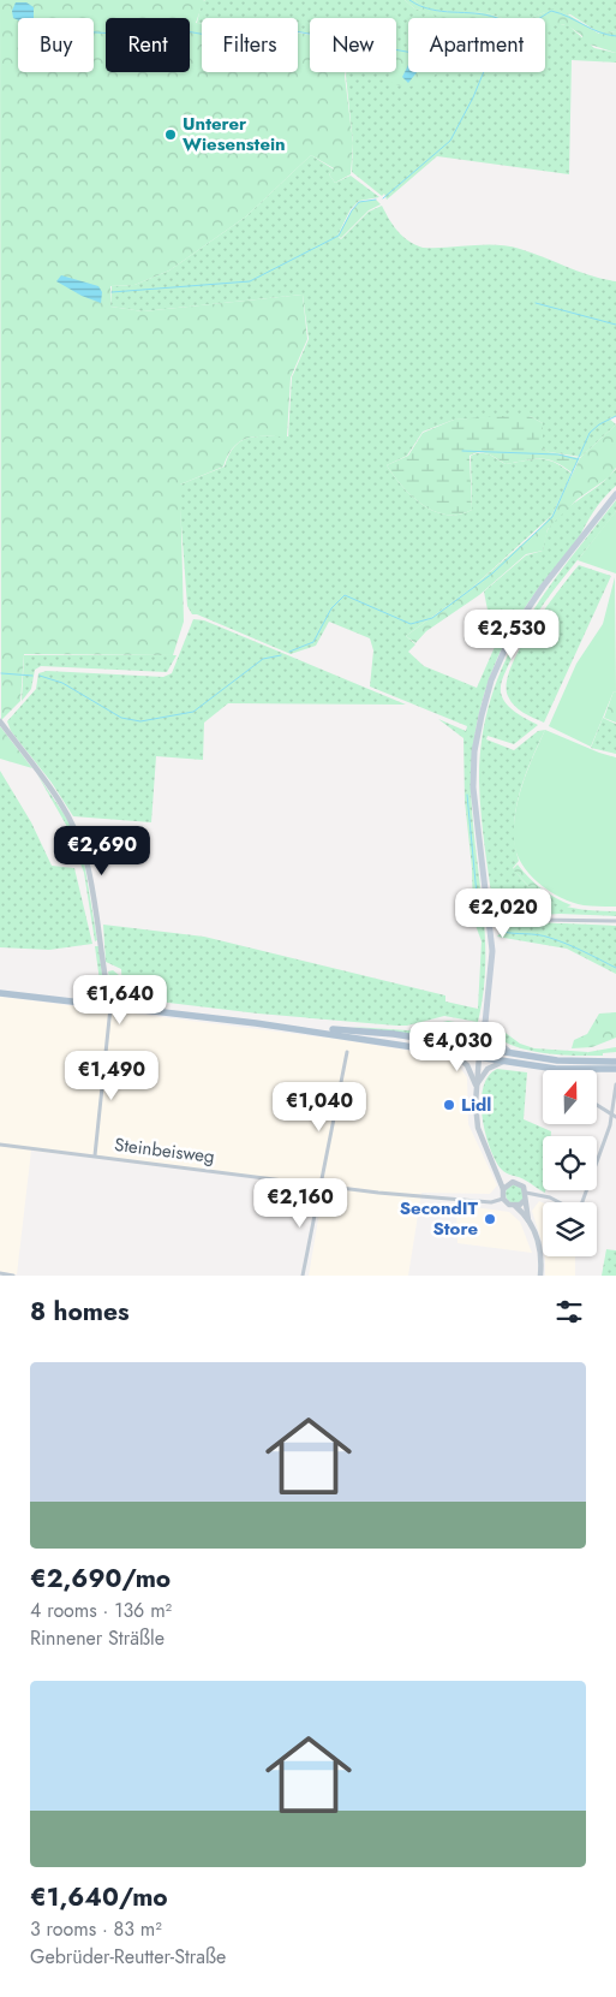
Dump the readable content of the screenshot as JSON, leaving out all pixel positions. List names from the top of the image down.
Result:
{
  "streets": {
    "street": ["Steinbeisweg"]
  },
  "places": ["Unterer Wiesenstein", "Lidl", "SecondIT Store"],
  "north": "top",
  "page": {
    "chip": [
      "Buy",
      "Rent",
      "Filters",
      "New",
      "Apartment"
    ],
    "price": [
      "€2,530",
      "€2,690",
      "€2,020",
      "€1,640",
      "€4,030",
      "€1,490",
      "€1,040",
      "€2,160"
    ],
    "heading": "8 homes",
    "list": [
      {
        "name": "€2,690/mo",
        "note": "4 rooms · 136 m² · Rinnener Sträßle"
      },
      {
        "name": "€1,640/mo",
        "note": "3 rooms · 83 m² · Gebrüder-Reutter-Straße"
      }
    ]
  }
}
